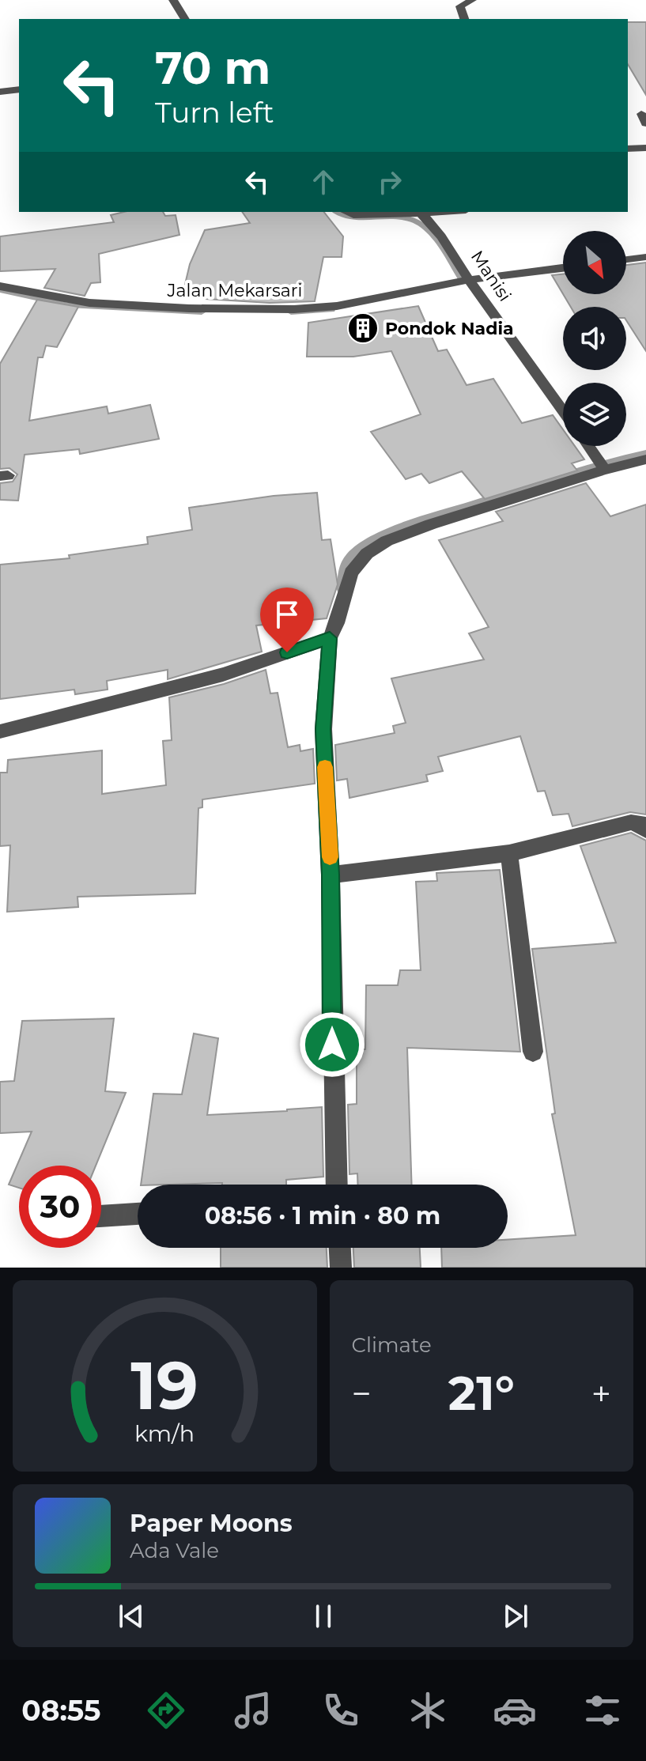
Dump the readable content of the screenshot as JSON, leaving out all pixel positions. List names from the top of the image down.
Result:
{
  "streets": {
    "street": ["Manisi", "Jalan Mekarsari"]
  },
  "crossings": [
    ["Manisi", "Jalan Mekarsari"]
  ],
  "places": {
    "building": ["Pondok Nadia"]
  },
  "north": "bottom right",
  "page": {
    "turn": ["70 m", "Turn left"],
    "limit": "30",
    "trip": "08:56 · 1 min · 80 m",
    "tile": "Climate",
    "heat": ["−", "21°", "+"],
    "song": ["Paper Moons", "Ada Vale"],
    "tabs": "08:55",
    "gauge": ["19", "km/h"]
  }
}
